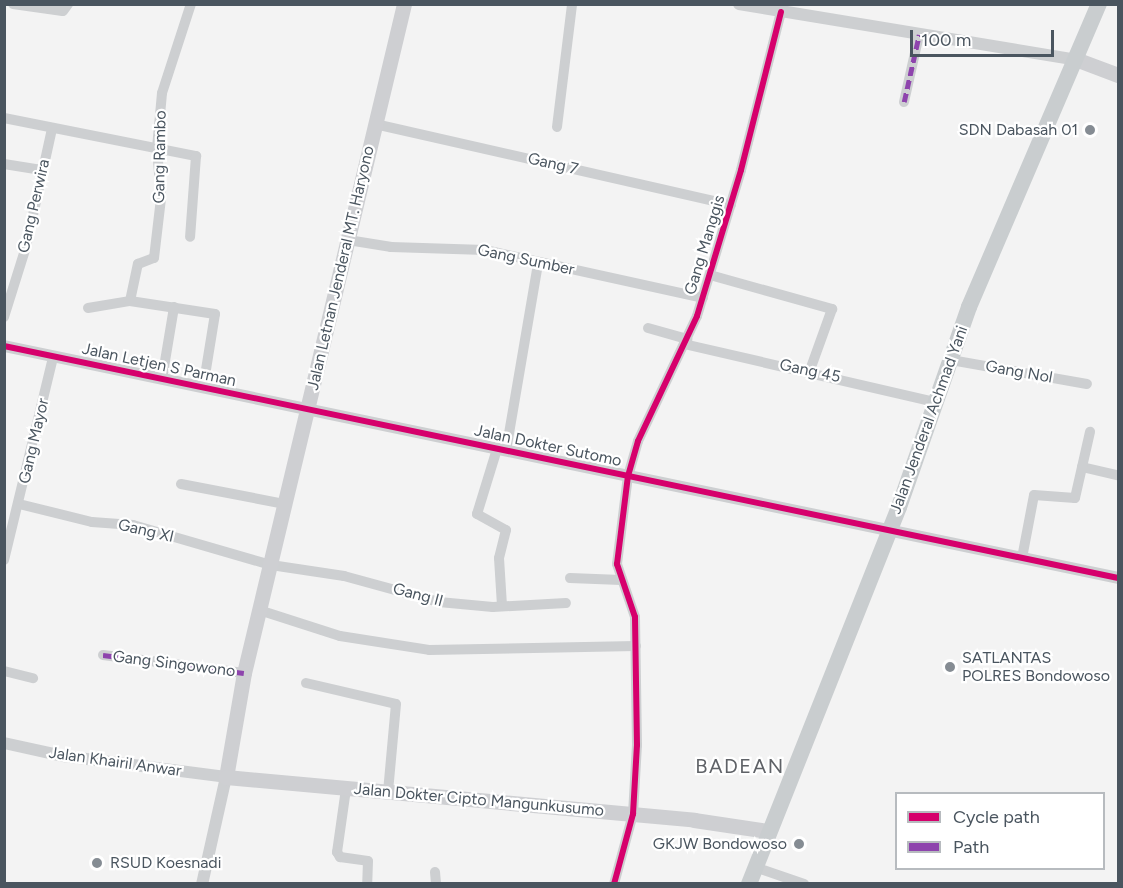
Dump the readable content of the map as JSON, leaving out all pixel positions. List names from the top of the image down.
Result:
{
  "streets": {
    "main road": ["Jalan Letnan Jenderal MT. Haryono", "Jalan Jenderal Achmad Yani", "Jalan Dokter Cipto Mangunkusumo"],
    "street": [
      "Gang Rambo",
      "Gang 7",
      "Gang Perwira",
      "Gang Manggis",
      "Gang Sumber",
      "Jalan Letjen S Parman",
      "Gang 45",
      "Gang Nol",
      "Gang Mayor",
      "Jalan Dokter Sutomo",
      "Gang XI",
      "Gang II",
      "Gang Singowono",
      "Jalan Khairil Anwar"
    ]
  },
  "crossings": [
    ["Gang 7", "Gang Manggis"],
    ["Gang 7", "Jalan Letnan Jenderal MT. Haryono"],
    ["Gang Manggis", "Gang Sumber"],
    ["Gang Manggis", "Gang 45"],
    ["Gang Manggis", "Jalan Dokter Sutomo"],
    ["Gang Manggis", "Jalan Dokter Cipto Mangunkusumo"],
    ["Gang Sumber", "Jalan Letnan Jenderal MT. Haryono"],
    ["Jalan Letnan Jenderal MT. Haryono", "Jalan Letjen S Parman"],
    ["Jalan Letnan Jenderal MT. Haryono", "Jalan Dokter Sutomo"],
    ["Jalan Letnan Jenderal MT. Haryono", "Gang XI"],
    ["Jalan Letnan Jenderal MT. Haryono", "Gang II"],
    ["Jalan Letnan Jenderal MT. Haryono", "Gang Singowono"],
    ["Jalan Letnan Jenderal MT. Haryono", "Jalan Khairil Anwar"],
    ["Jalan Letnan Jenderal MT. Haryono", "Jalan Dokter Cipto Mangunkusumo"],
    ["Jalan Letjen S Parman", "Gang Mayor"],
    ["Jalan Letjen S Parman", "Jalan Dokter Sutomo"],
    ["Gang 45", "Jalan Jenderal Achmad Yani"],
    ["Gang Nol", "Jalan Jenderal Achmad Yani"],
    ["Jalan Jenderal Achmad Yani", "Jalan Dokter Sutomo"],
    ["Jalan Jenderal Achmad Yani", "Jalan Dokter Cipto Mangunkusumo"],
    ["Gang Mayor", "Gang XI"],
    ["Gang XI", "Gang II"],
    ["Jalan Khairil Anwar", "Jalan Dokter Cipto Mangunkusumo"]
  ],
  "districts": ["BADEAN"],
  "places": [
    "SDN Dabasah 01",
    "SATLANTAS POLRES Bondowoso",
    "GKJW Bondowoso",
    "RSUD Koesnadi"
  ],
  "legend": ["Cycle path", "Path"],
  "scale_bar": "100 m"
}
